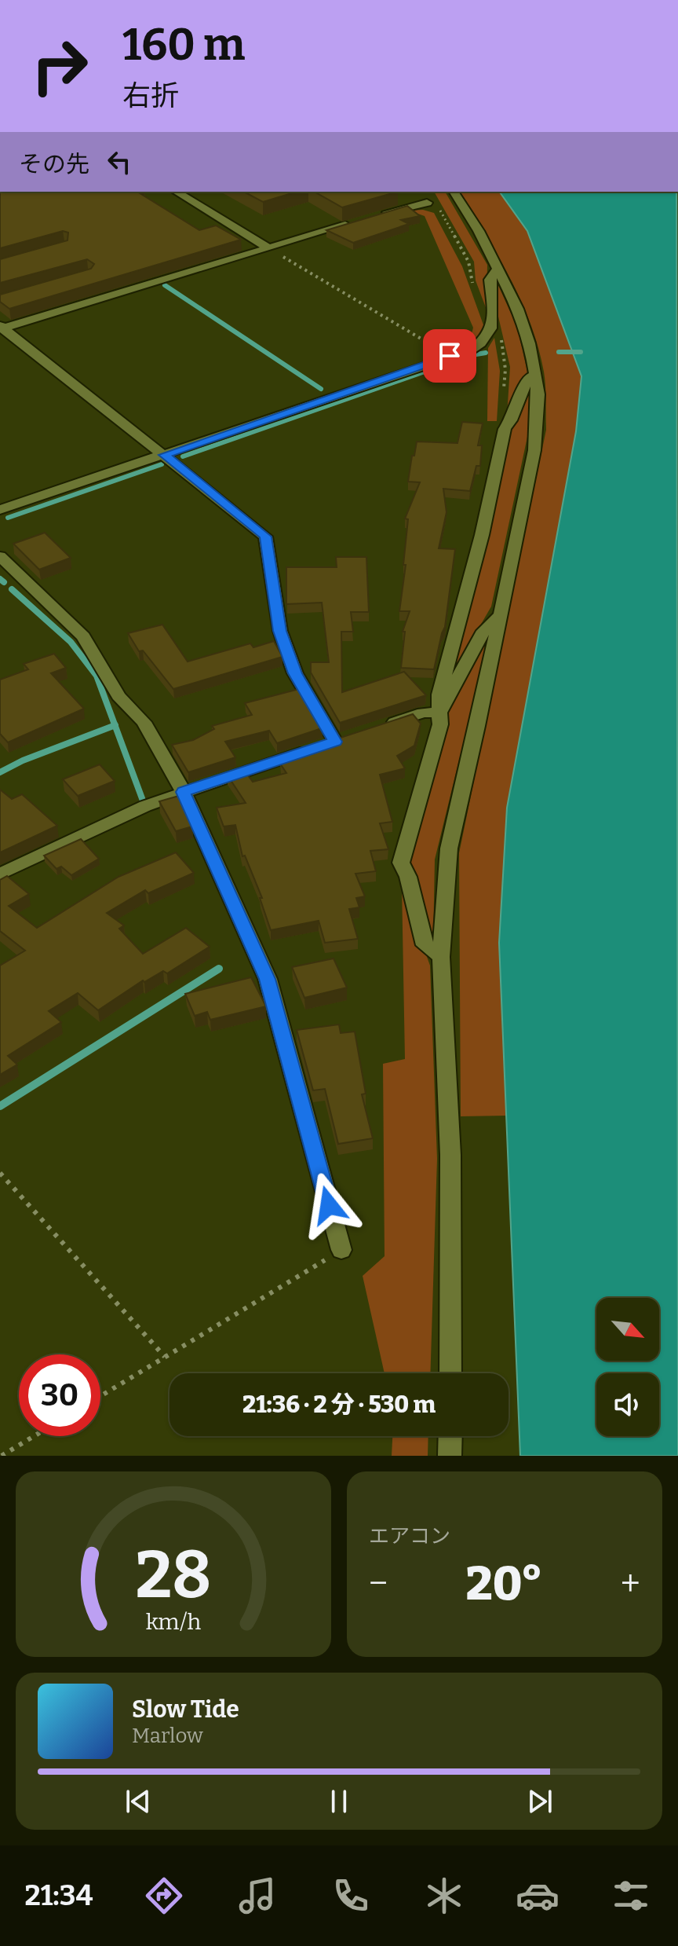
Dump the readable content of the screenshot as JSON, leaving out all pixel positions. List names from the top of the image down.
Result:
{
  "north": "bottom right",
  "page": {
    "turn": ["160 m", "右折"],
    "then": "その先",
    "limit": "30",
    "trip": "21:36 · 2 分 · 530 m",
    "tile": "エアコン",
    "heat": ["−", "20°", "+"],
    "song": ["Slow Tide", "Marlow"],
    "tabs": "21:34",
    "gauge": ["28", "km/h"]
  }
}
